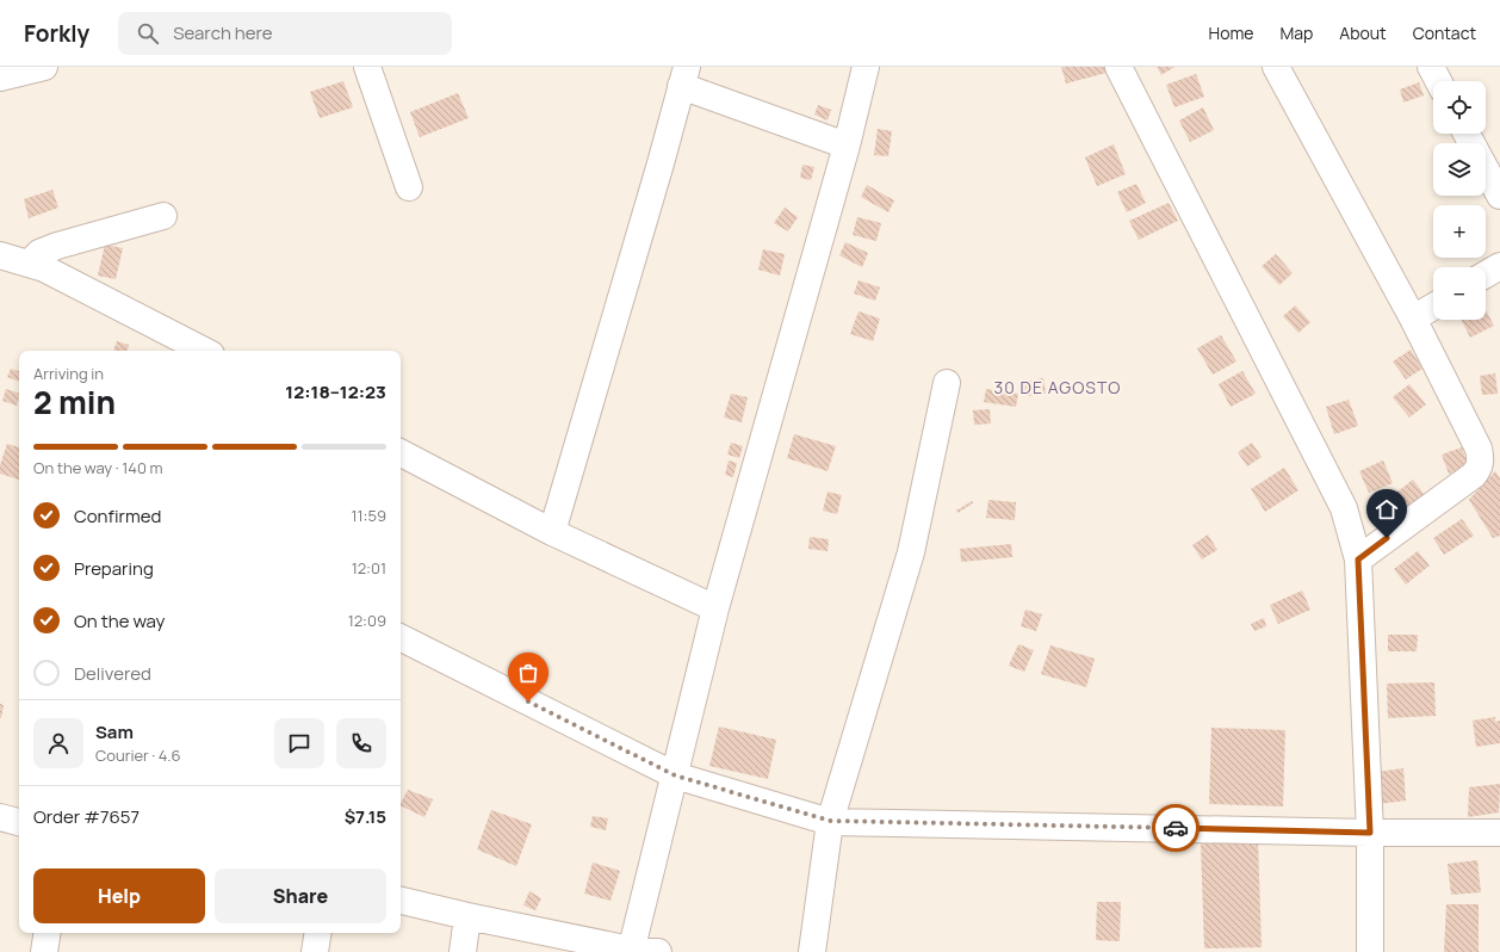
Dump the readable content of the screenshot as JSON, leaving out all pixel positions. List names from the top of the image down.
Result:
{
  "districts": ["30 DE AGOSTO"],
  "page": {
    "header": "Forkly",
    "search": "Search here",
    "nav": [
      "Home",
      "Map",
      "About",
      "Contact"
    ],
    "map_buttons": ["+", "−"],
    "heading": ["2 min", "Arriving in", "12:18–12:23"],
    "panel": [
      "Sam",
      "Courier · 4.6",
      "Order #7657",
      "$7.15"
    ],
    "bar": "On the way · 140 m",
    "list": [
      ["Confirmed", "11:59"],
      ["Preparing", "12:01"],
      ["On the way", "12:09"],
      "Delivered"
    ],
    "buttons": ["Help", "Share"]
  }
}
